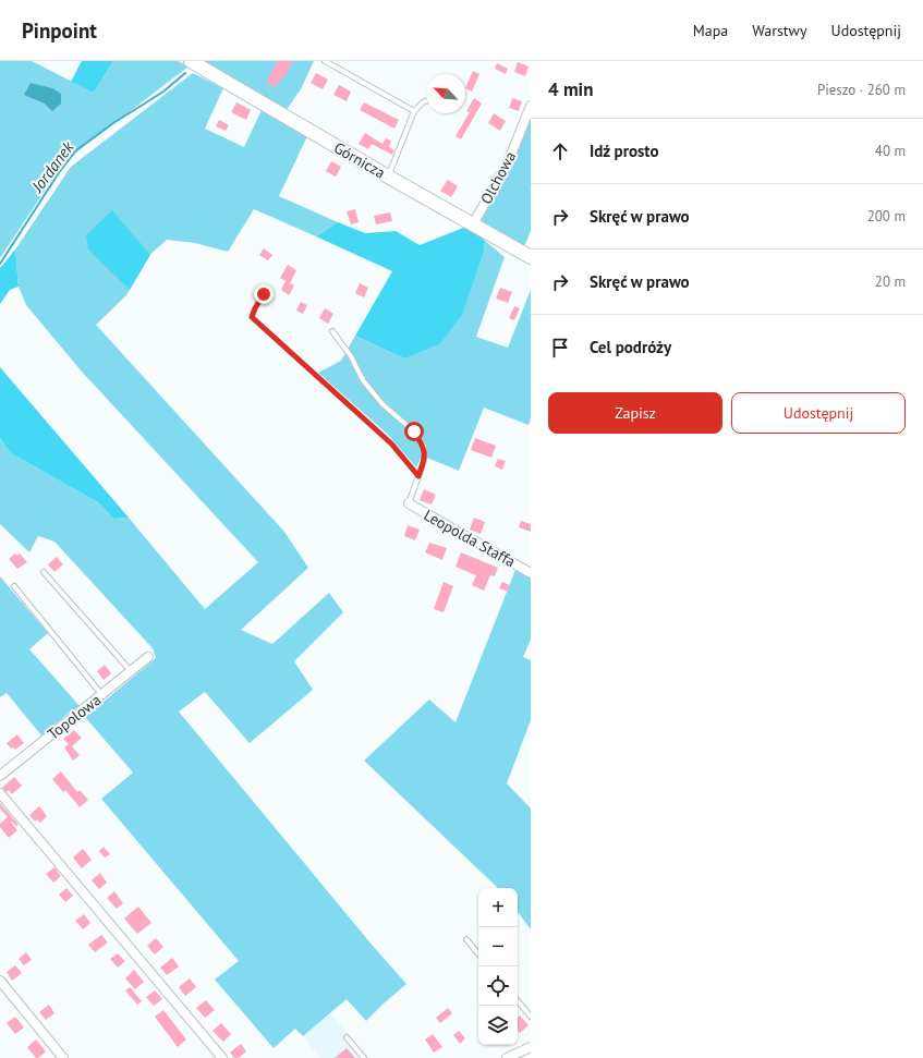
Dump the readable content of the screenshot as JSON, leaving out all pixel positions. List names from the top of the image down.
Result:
{
  "streets": {
    "street": [
      "Górnicza",
      "Olchowa",
      "Leopolda Staffa",
      "Topolowa"
    ]
  },
  "crossings": [
    ["Górnicza", "Olchowa"]
  ],
  "water": ["Jordanek"],
  "north": "top left",
  "page": {
    "header": "Pinpoint",
    "nav": ["Mapa", "Warstwy", "Udostępnij"],
    "heading": ["4 min", "Pieszo · 260 m"],
    "list": [
      ["Idź prosto", "40 m"],
      ["Skręć w prawo", "200 m"],
      ["Skręć w prawo", "20 m"],
      "Cel podróży"
    ],
    "buttons": ["Zapisz", "Udostępnij"],
    "map_buttons": ["+", "−"]
  }
}
